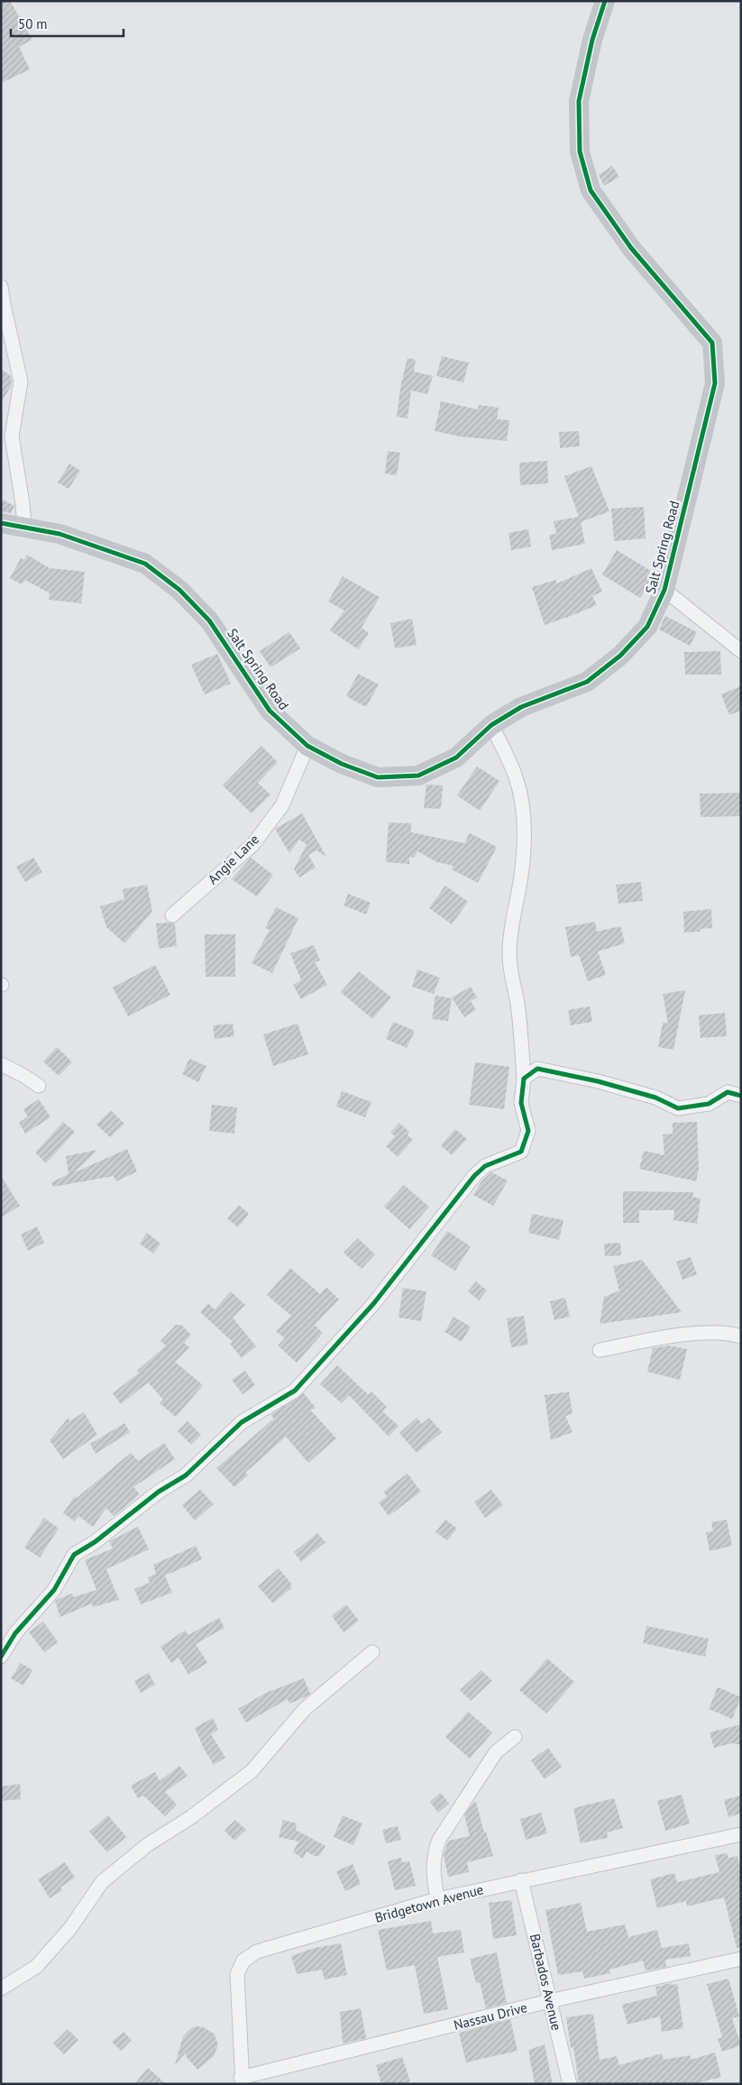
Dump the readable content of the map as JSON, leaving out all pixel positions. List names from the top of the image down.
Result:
{
  "streets": {
    "street": [
      "Salt Spring Road",
      "Angie Lane",
      "Bridgetown Avenue",
      "Barbados Avenue",
      "Nassau Drive"
    ]
  },
  "crossings": [
    ["Salt Spring Road", "Angie Lane"],
    ["Bridgetown Avenue", "Barbados Avenue"],
    ["Bridgetown Avenue", "Nassau Drive"],
    ["Barbados Avenue", "Nassau Drive"]
  ],
  "scale_bar": "50 m"
}
